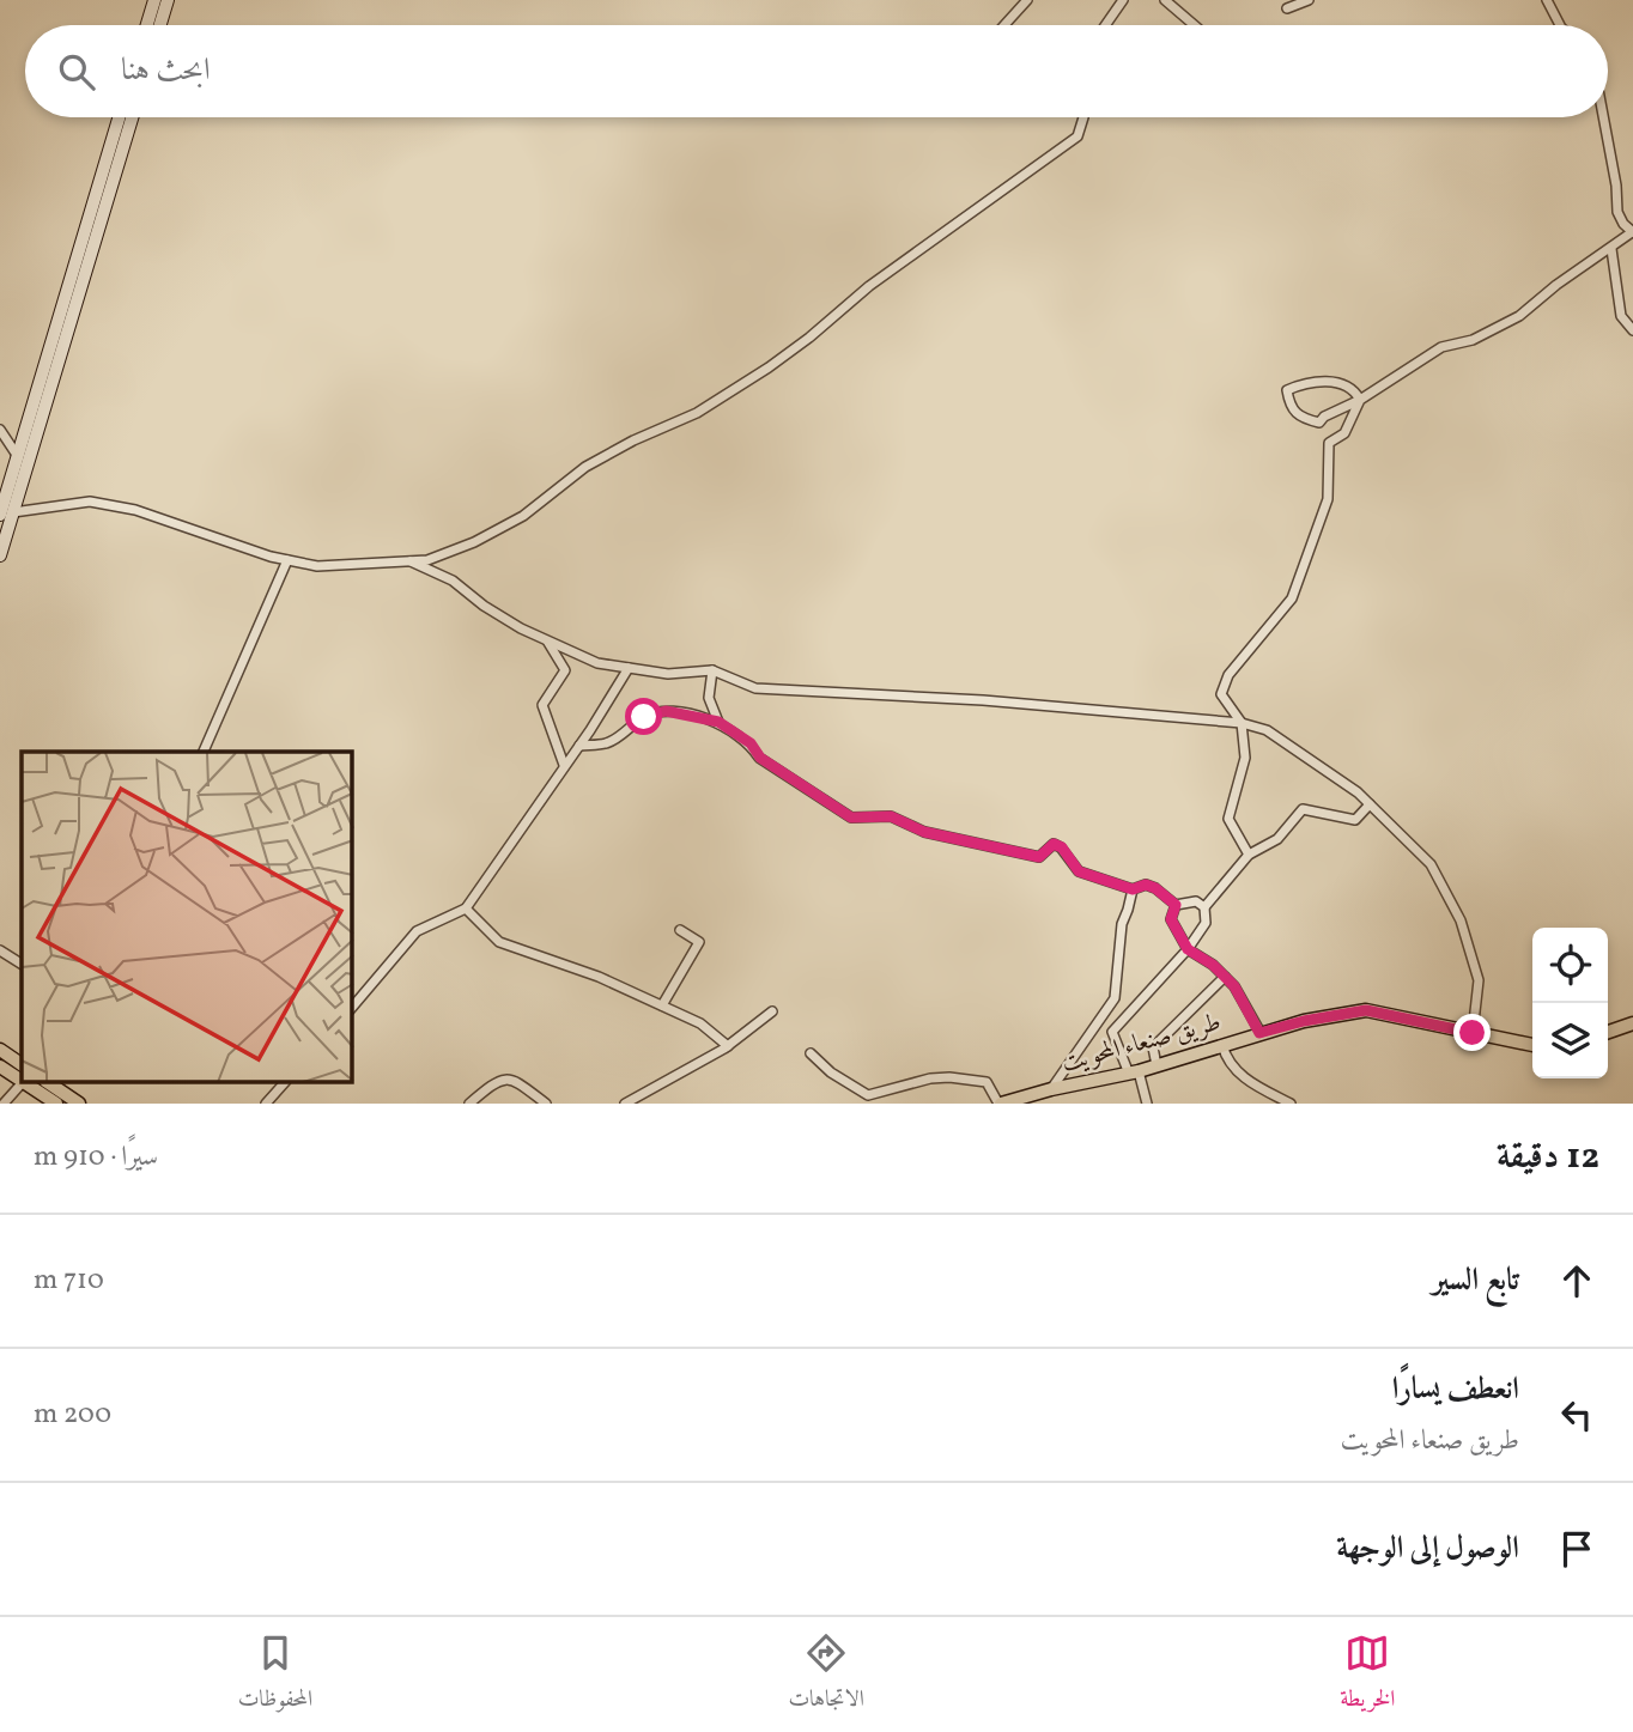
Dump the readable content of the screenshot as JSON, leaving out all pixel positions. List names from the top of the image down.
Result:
{
  "streets": {
    "main road": ["طريق صنعاء المحويت"]
  },
  "page": {
    "search": "ابحث هنا",
    "heading": ["12 دقيقة", "سيرًا · 910 m"],
    "list": [
      ["تابع السير", "710 m"],
      ["انعطف يسارًا", "طريق صنعاء المحويت", "200 m"],
      "الوصول إلى الوجهة"
    ],
    "nav": ["الخريطة", "الاتجاهات", "المحفوظات"]
  }
}
